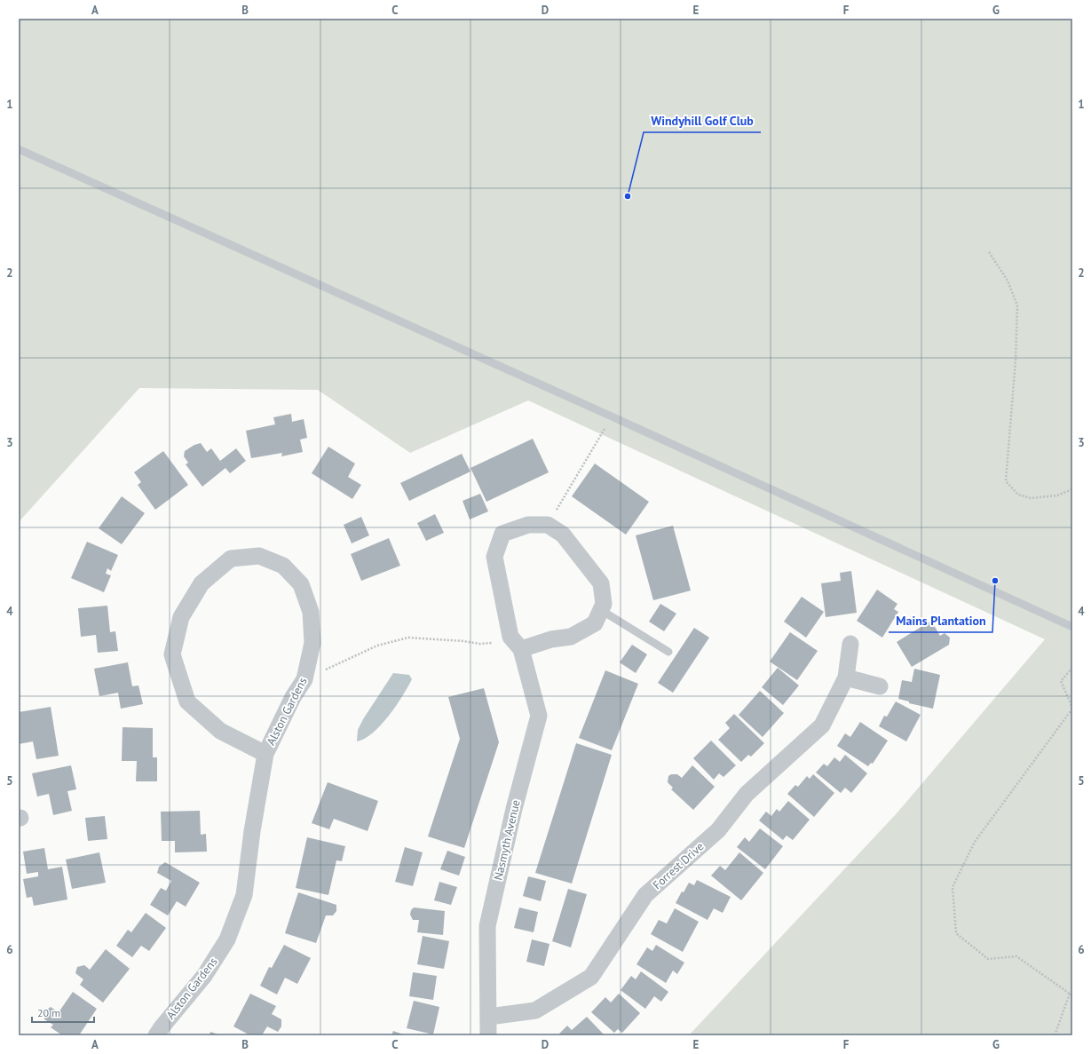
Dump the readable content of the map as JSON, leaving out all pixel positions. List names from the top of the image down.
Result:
{
  "streets": {
    "street": ["Alston Gardens", "Nasmyth Avenue", "Forrest Drive"]
  },
  "crossings": [
    ["Nasmyth Avenue", "Forrest Drive"]
  ],
  "places": ["Windyhill Golf Club", "Mains Plantation"],
  "scale_bar": "20 m",
  "grid": {
    "columns": [
      "A",
      "B",
      "C",
      "D",
      "E",
      "F",
      "G"
    ],
    "rows": [
      "1",
      "2",
      "3",
      "4",
      "5",
      "6"
    ]
  }
}
